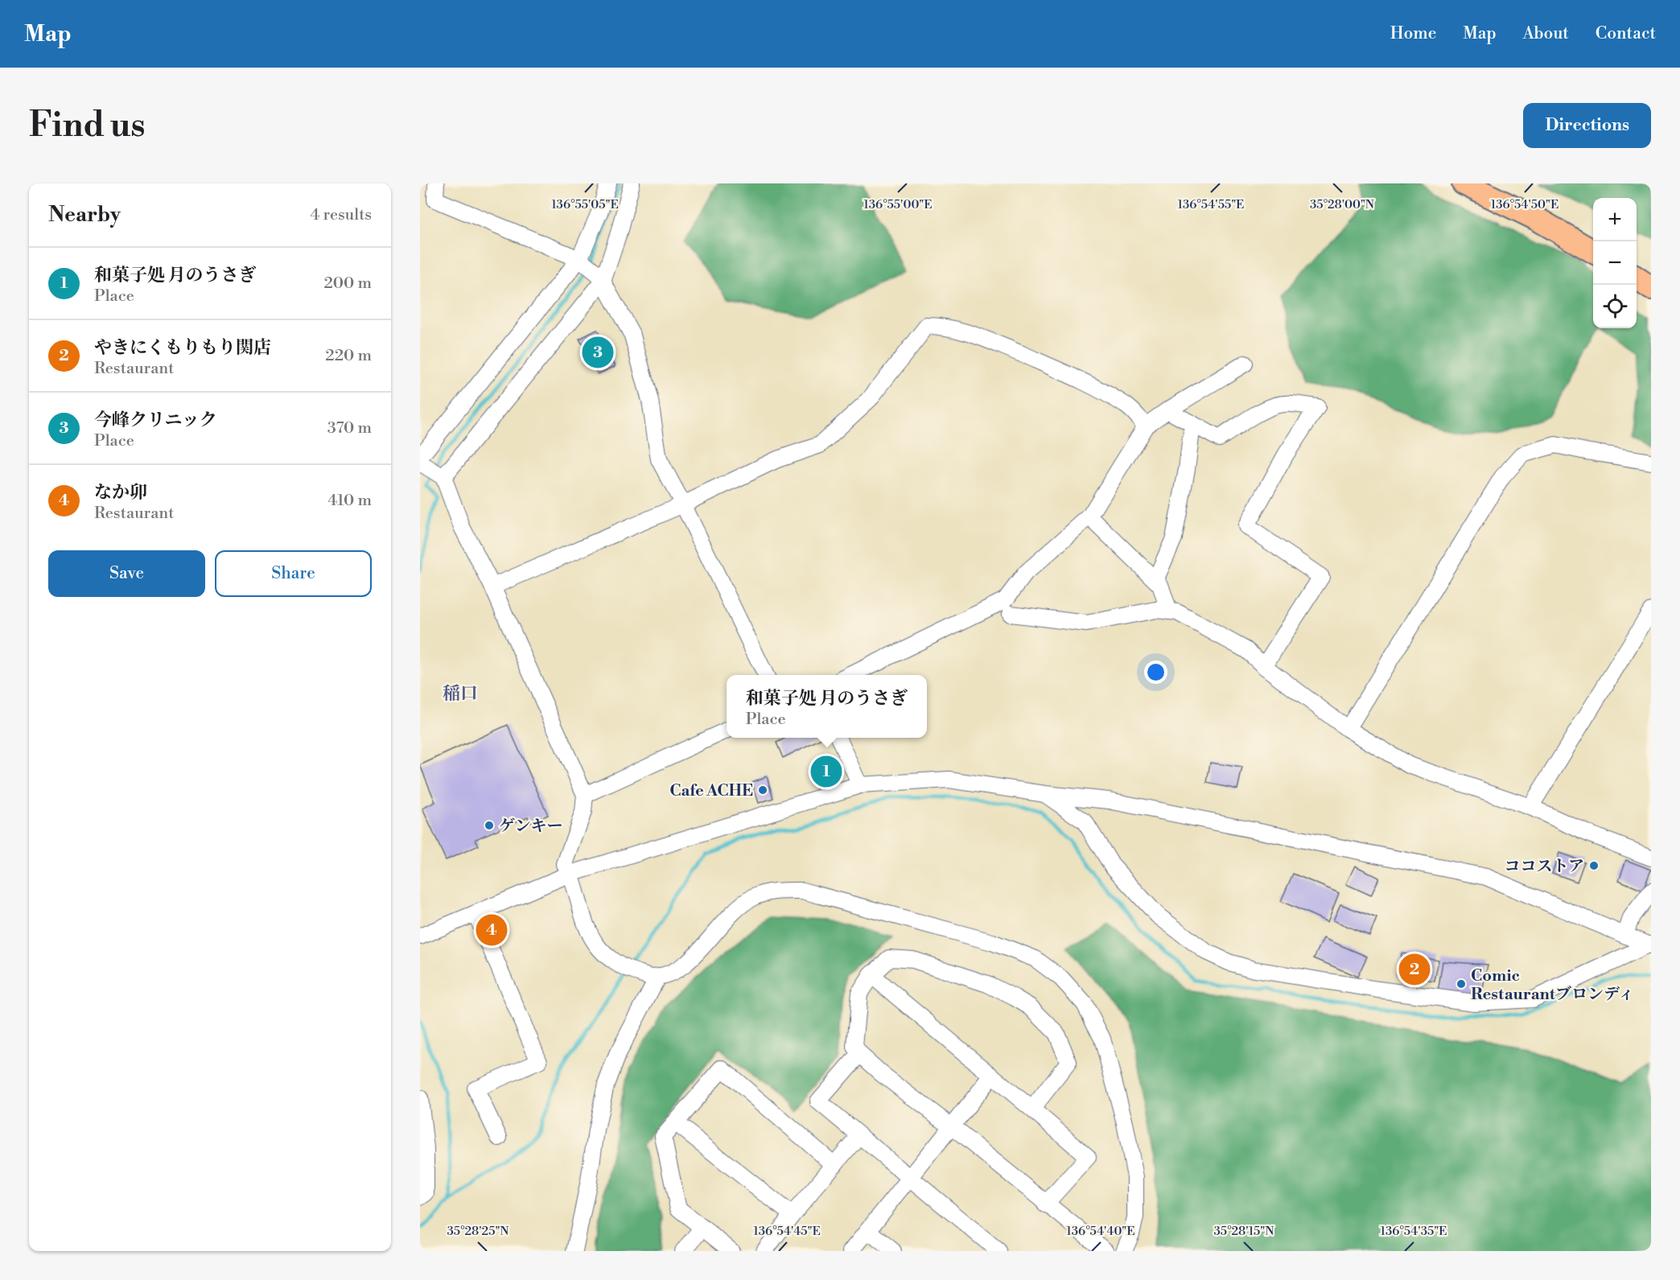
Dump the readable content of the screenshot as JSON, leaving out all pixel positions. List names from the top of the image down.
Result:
{
  "districts": ["稲口"],
  "places": [
    "Cafe ACHE",
    "ゲンキー",
    "ココストア",
    "Comic Restaurantブロンディ"
  ],
  "page": {
    "header": "Map",
    "nav": [
      "Home",
      "Map",
      "About",
      "Contact"
    ],
    "buttons": [
      "Directions",
      ["Save", "Share"]
    ],
    "title": "Find us",
    "heading": ["Nearby", "4 results"],
    "map_buttons": ["+", "−"],
    "list": [
      {
        "mark": "1",
        "name": "和菓子処 月のうさぎ",
        "note": "Place",
        "value": "200 m"
      },
      {
        "mark": "2",
        "name": "やきにくもりもり関店",
        "note": "Restaurant",
        "value": "220 m"
      },
      {
        "mark": "3",
        "name": "今峰クリニック",
        "note": "Place",
        "value": "370 m"
      },
      {
        "mark": "4",
        "name": "なか卯",
        "note": "Restaurant",
        "value": "410 m"
      }
    ],
    "pins": [
      "3",
      "1",
      "4",
      "2"
    ],
    "popup": ["和菓子処 月のうさぎ", "Place"]
  },
  "coordinates": [
    "136°55'05\"E",
    "136°55'00\"E",
    "136°54'55\"E",
    "35°28'00\"N",
    "136°54'50\"E",
    "35°28'25\"N",
    "136°54'45\"E",
    "136°54'40\"E",
    "136°54'35\"E",
    "35°28'15\"N"
  ]
}
